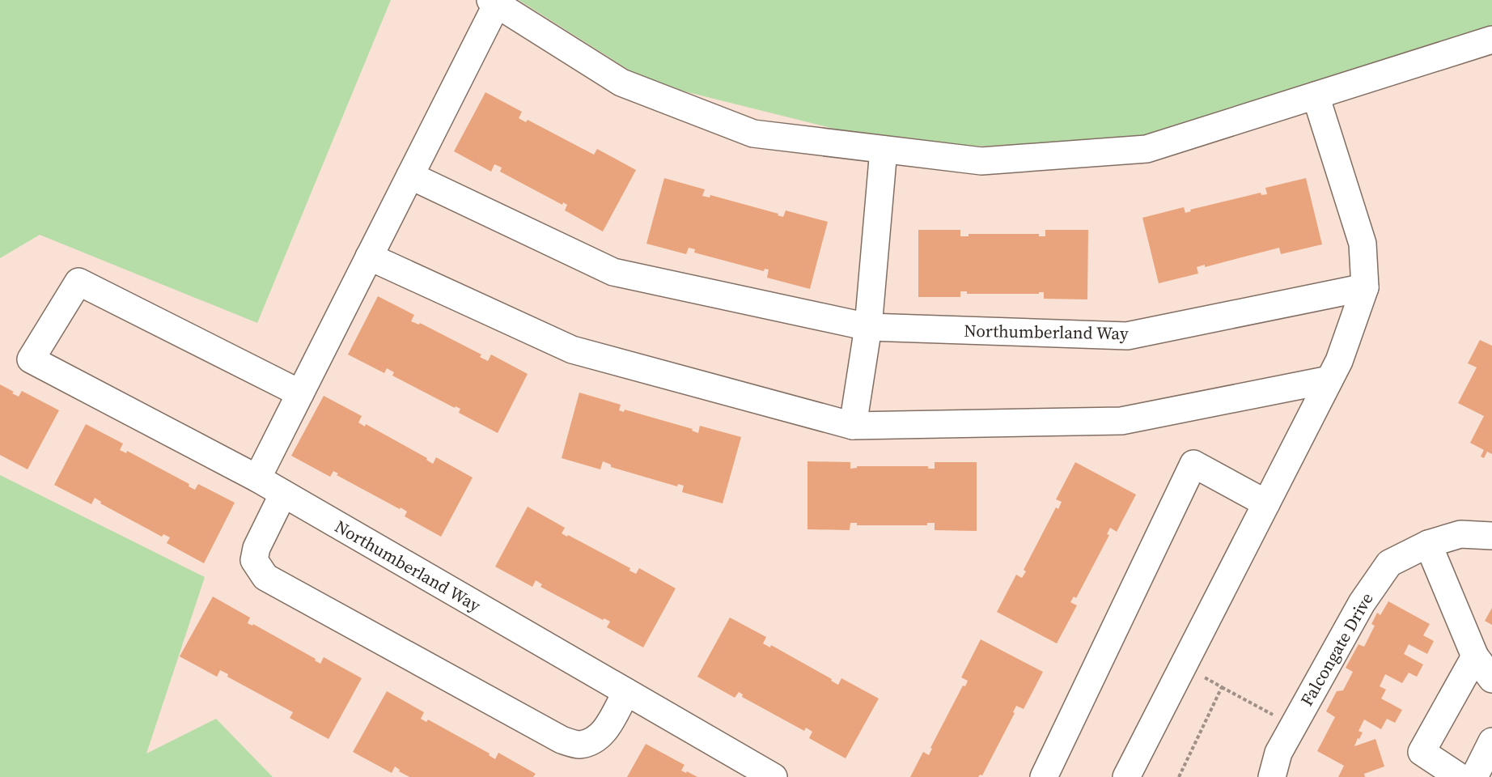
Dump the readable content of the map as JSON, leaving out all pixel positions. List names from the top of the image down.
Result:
{
  "streets": {
    "street": ["Northumberland Way", "Falcongate Drive"]
  }
}
